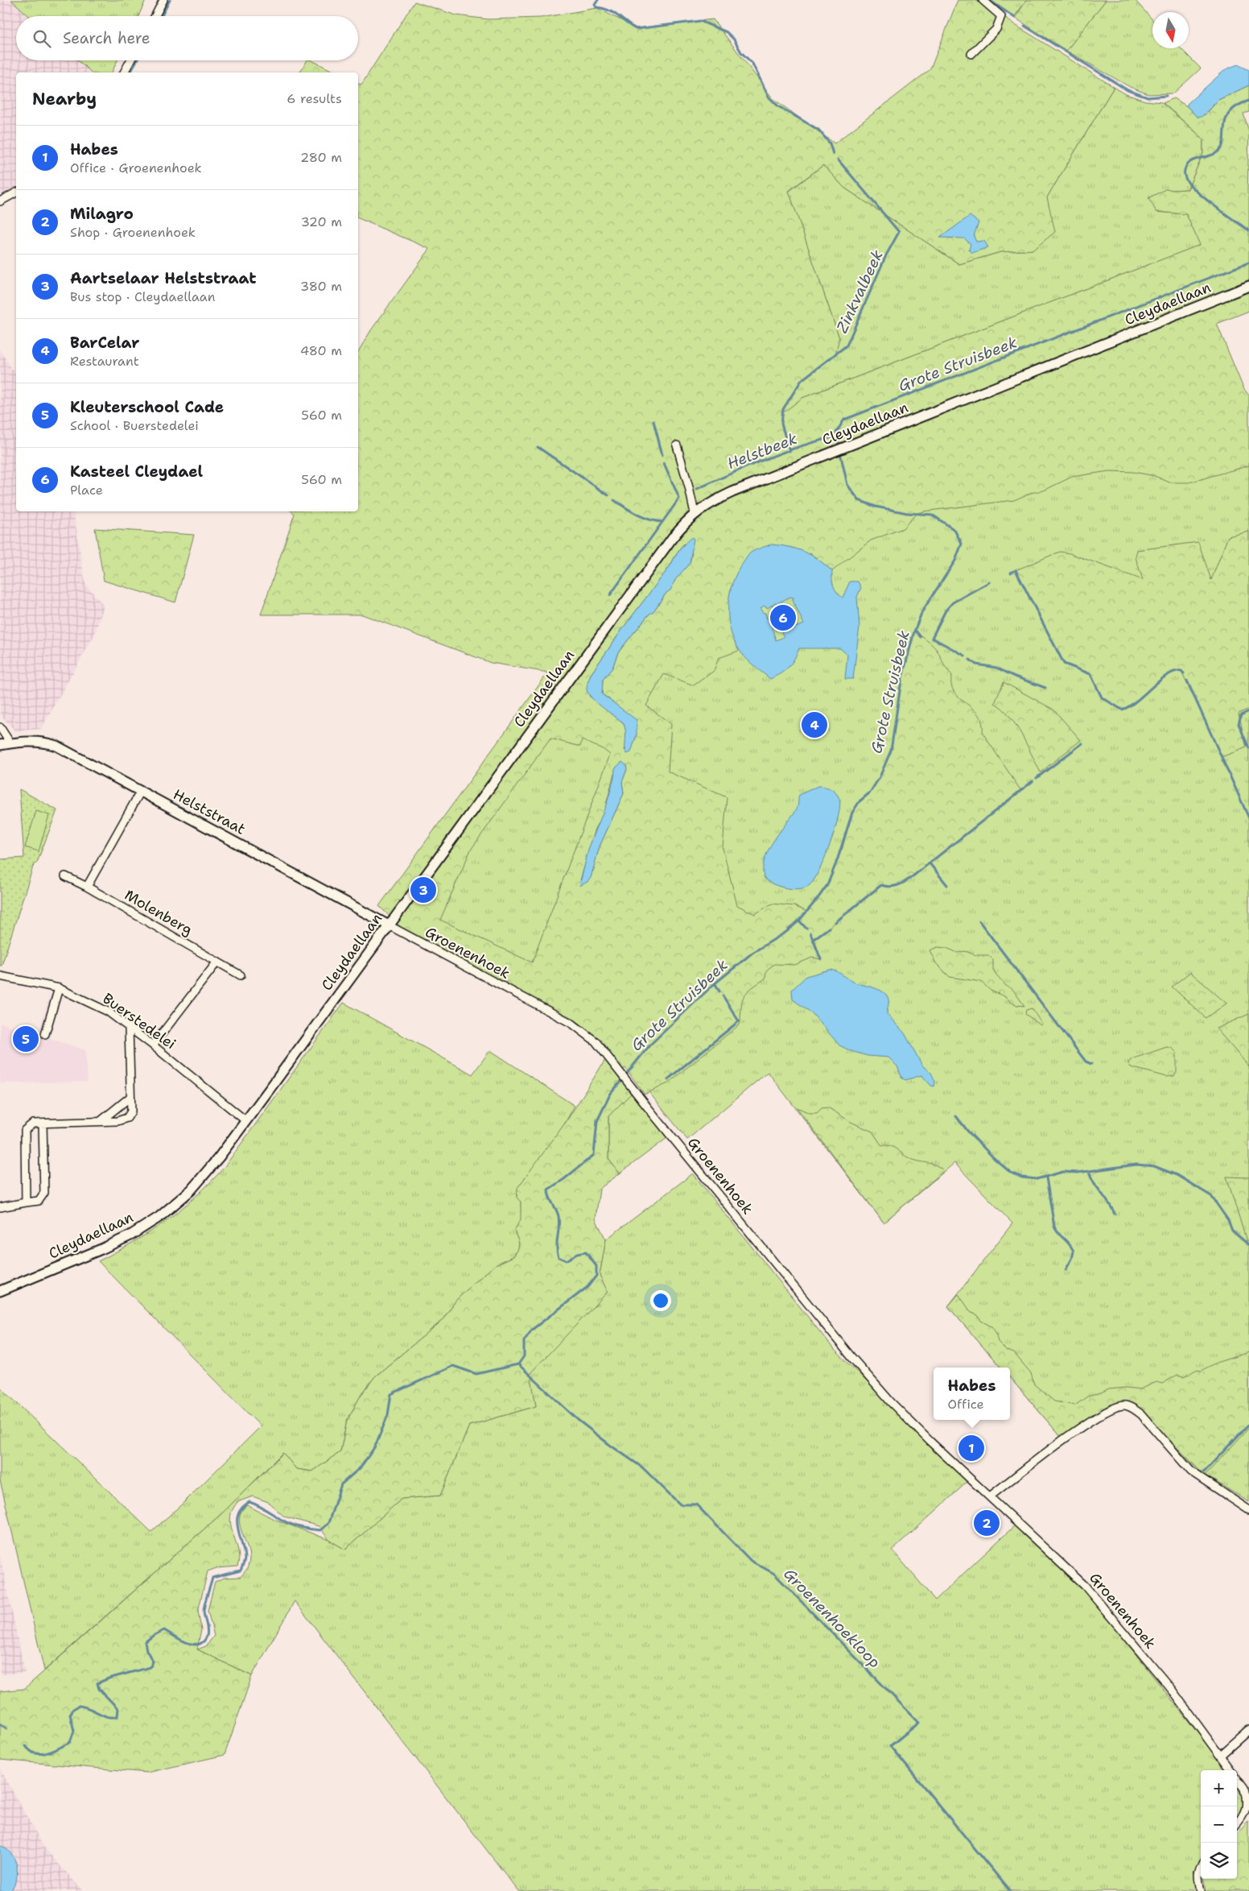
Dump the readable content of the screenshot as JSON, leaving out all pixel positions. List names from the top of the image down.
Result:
{
  "streets": {
    "street": [
      "Cleydaellaan",
      "Helststraat",
      "Molenberg",
      "Groenenhoek",
      "Buerstedelei"
    ]
  },
  "crossings": [
    ["Cleydaellaan", "Helststraat"],
    ["Cleydaellaan", "Groenenhoek"],
    ["Cleydaellaan", "Buerstedelei"],
    ["Helststraat", "Groenenhoek"]
  ],
  "water": [
    "Zinkvalbeek",
    "Grote Struisbeek",
    "Helstbeek",
    "Groenenhoekloop"
  ],
  "north": "bottom",
  "page": {
    "search": "Search here",
    "heading": ["Nearby", "6 results"],
    "list": [
      {
        "mark": "1",
        "name": "Habes",
        "note": "Office · Groenenhoek",
        "value": "280 m"
      },
      {
        "mark": "2",
        "name": "Milagro",
        "note": "Shop · Groenenhoek",
        "value": "320 m"
      },
      {
        "mark": "3",
        "name": "Aartselaar Helststraat",
        "note": "Bus stop · Cleydaellaan",
        "value": "380 m"
      },
      {
        "mark": "4",
        "name": "BarCelar",
        "note": "Restaurant",
        "value": "480 m"
      },
      {
        "mark": "5",
        "name": "Kleuterschool Cade",
        "note": "School · Buerstedelei",
        "value": "560 m"
      },
      {
        "mark": "6",
        "name": "Kasteel Cleydael",
        "note": "Place",
        "value": "560 m"
      }
    ],
    "pins": [
      "6",
      "4",
      "3",
      "5",
      "1",
      "2"
    ],
    "popup": ["Habes", "Office"],
    "map_buttons": ["+", "−"]
  }
}
